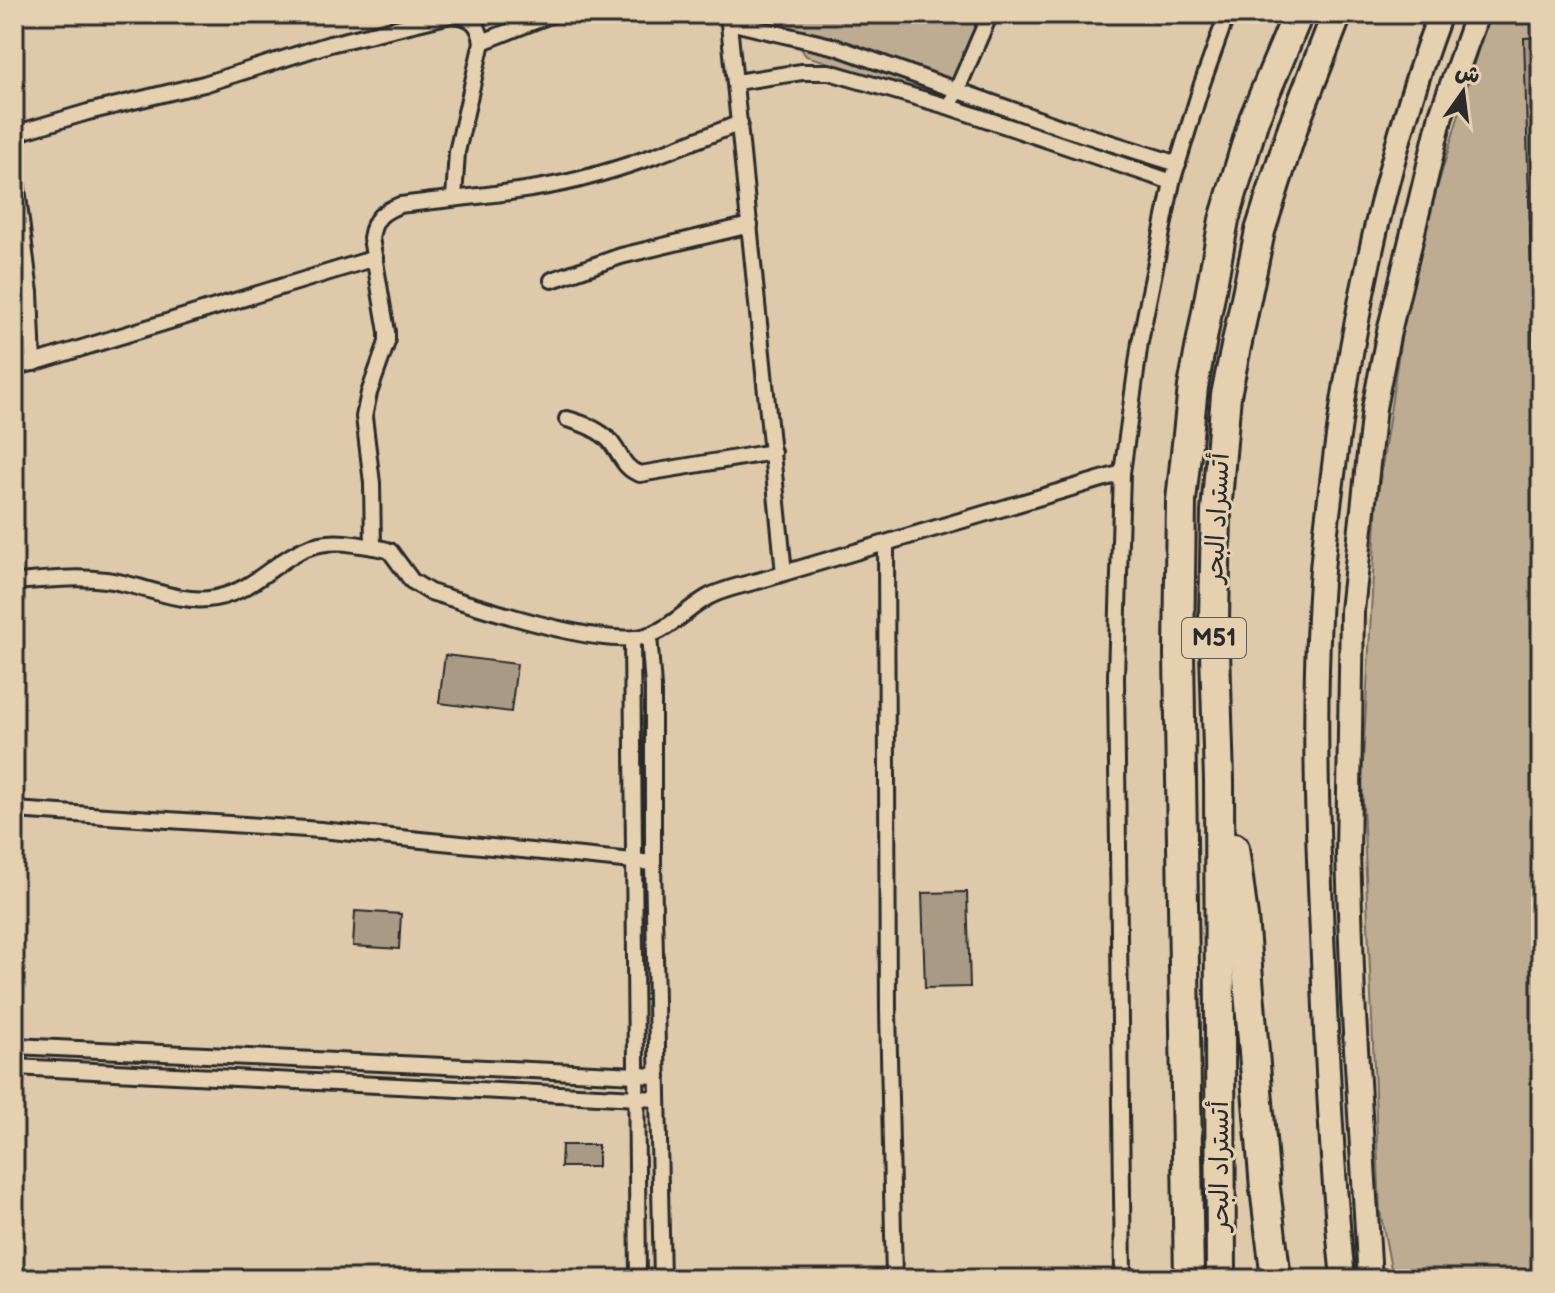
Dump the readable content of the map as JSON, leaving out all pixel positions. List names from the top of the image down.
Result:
{
  "streets": {
    "highway": ["أتستراد البحر", "M51"]
  },
  "north": "top"
}
